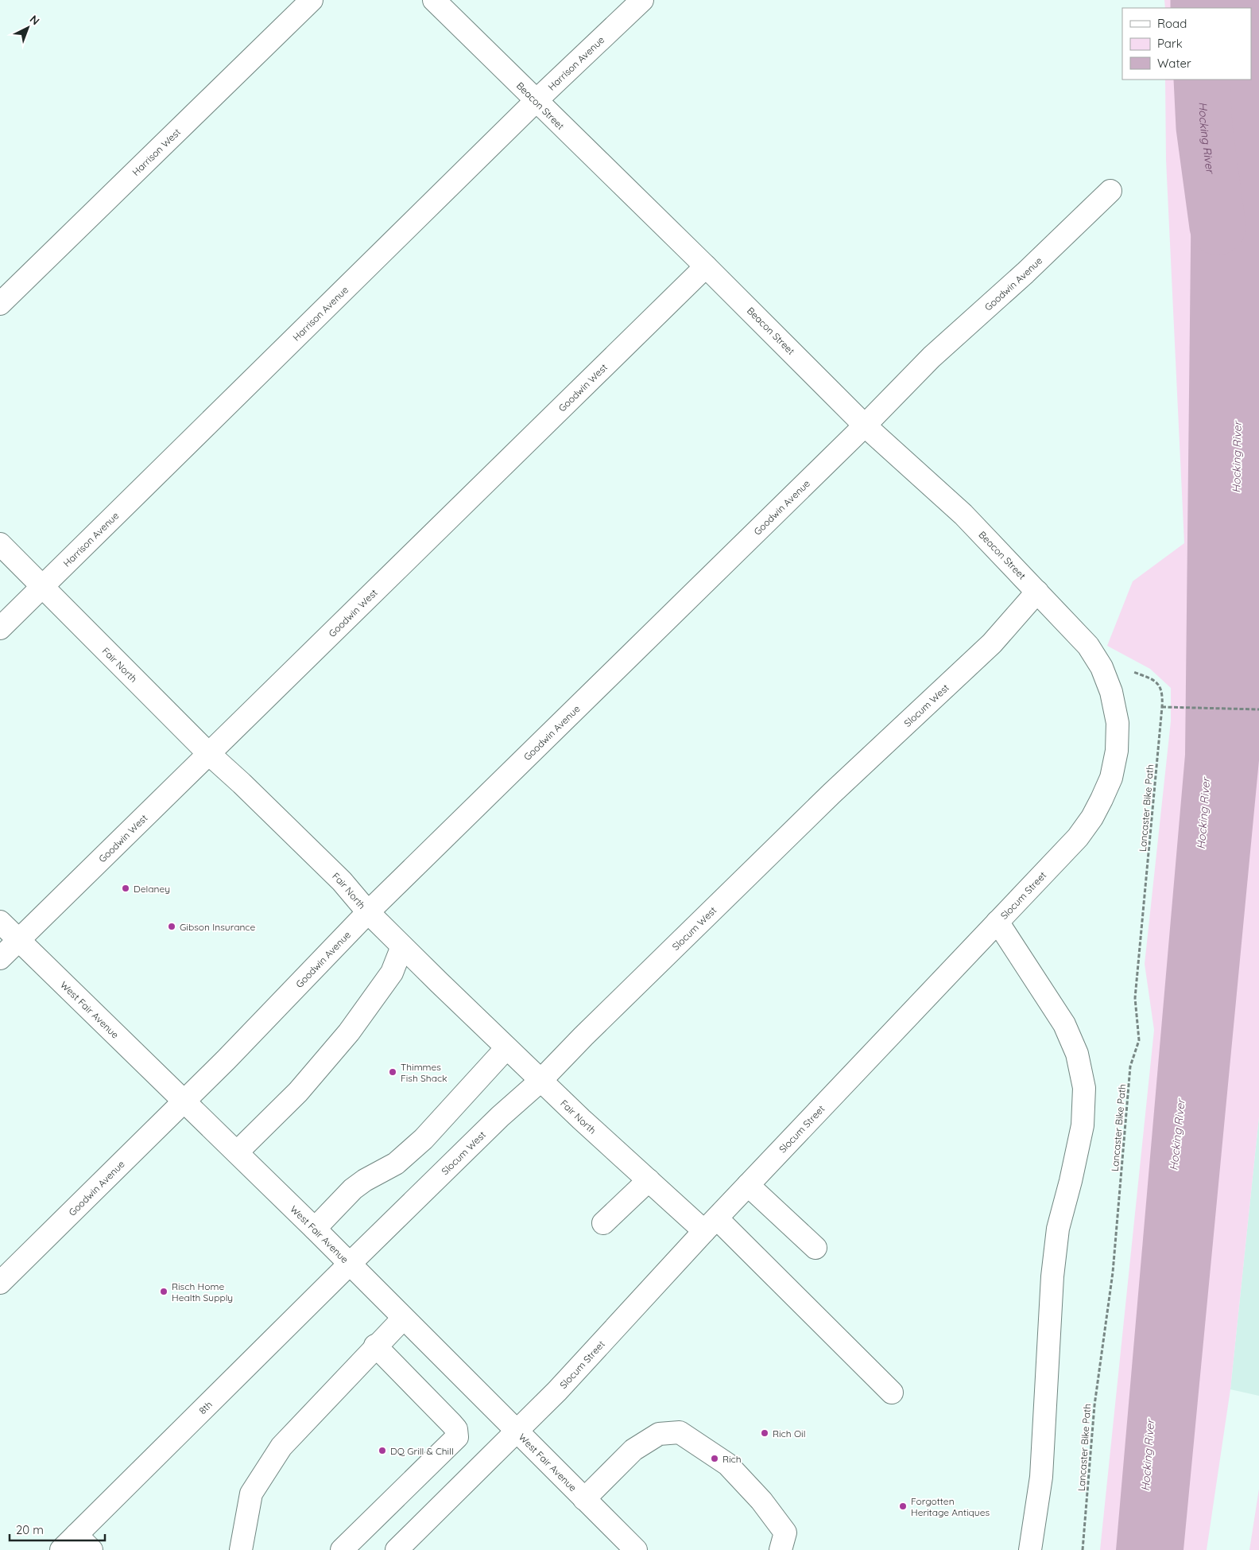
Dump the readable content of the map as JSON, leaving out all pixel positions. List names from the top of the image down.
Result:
{
  "streets": {
    "street": [
      "Harrison Avenue",
      "Beacon Street",
      "Harrison West",
      "Goodwin Avenue",
      "Goodwin West",
      "Fair North",
      "Slocum West",
      "Slocum Street",
      "West Fair Avenue",
      "8th"
    ],
    "path": ["Lancaster Bike Path"]
  },
  "crossings": [
    ["Harrison Avenue", "Beacon Street"],
    ["Harrison Avenue", "Fair North"],
    ["Beacon Street", "Goodwin Avenue"],
    ["Beacon Street", "Goodwin West"],
    ["Beacon Street", "Slocum West"],
    ["Beacon Street", "Lancaster Bike Path"],
    ["Beacon Street", "Slocum Street"],
    ["Goodwin Avenue", "Fair North"],
    ["Goodwin Avenue", "West Fair Avenue"],
    ["Goodwin West", "Fair North"],
    ["Goodwin West", "West Fair Avenue"],
    ["Fair North", "Slocum West"],
    ["Fair North", "Slocum Street"],
    ["Slocum West", "West Fair Avenue"],
    ["Slocum West", "8th"],
    ["Lancaster Bike Path", "Slocum Street"],
    ["Slocum Street", "West Fair Avenue"],
    ["West Fair Avenue", "8th"]
  ],
  "water": ["Hocking River"],
  "places": [
    "Delaney",
    "Gibson Insurance",
    "Thimmes Fish Shack",
    "Risch Home Health Supply",
    "Rich Oil",
    "DQ Grill & Chill",
    "Rich",
    "Forgotten Heritage Antiques"
  ],
  "legend": ["Road", "Park", "Water"],
  "scale_bar": "20 m",
  "north": "top right"
}
